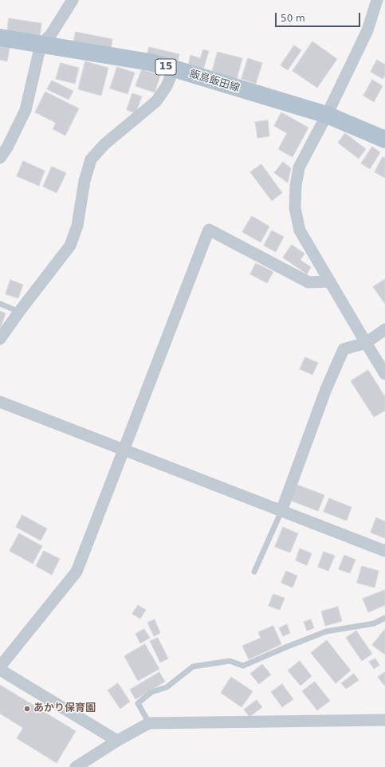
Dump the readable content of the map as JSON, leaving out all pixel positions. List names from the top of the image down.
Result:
{
  "streets": {
    "main road": ["15", "飯島飯田線"]
  },
  "places": ["あかり保育園"],
  "scale_bar": "50 m"
}
